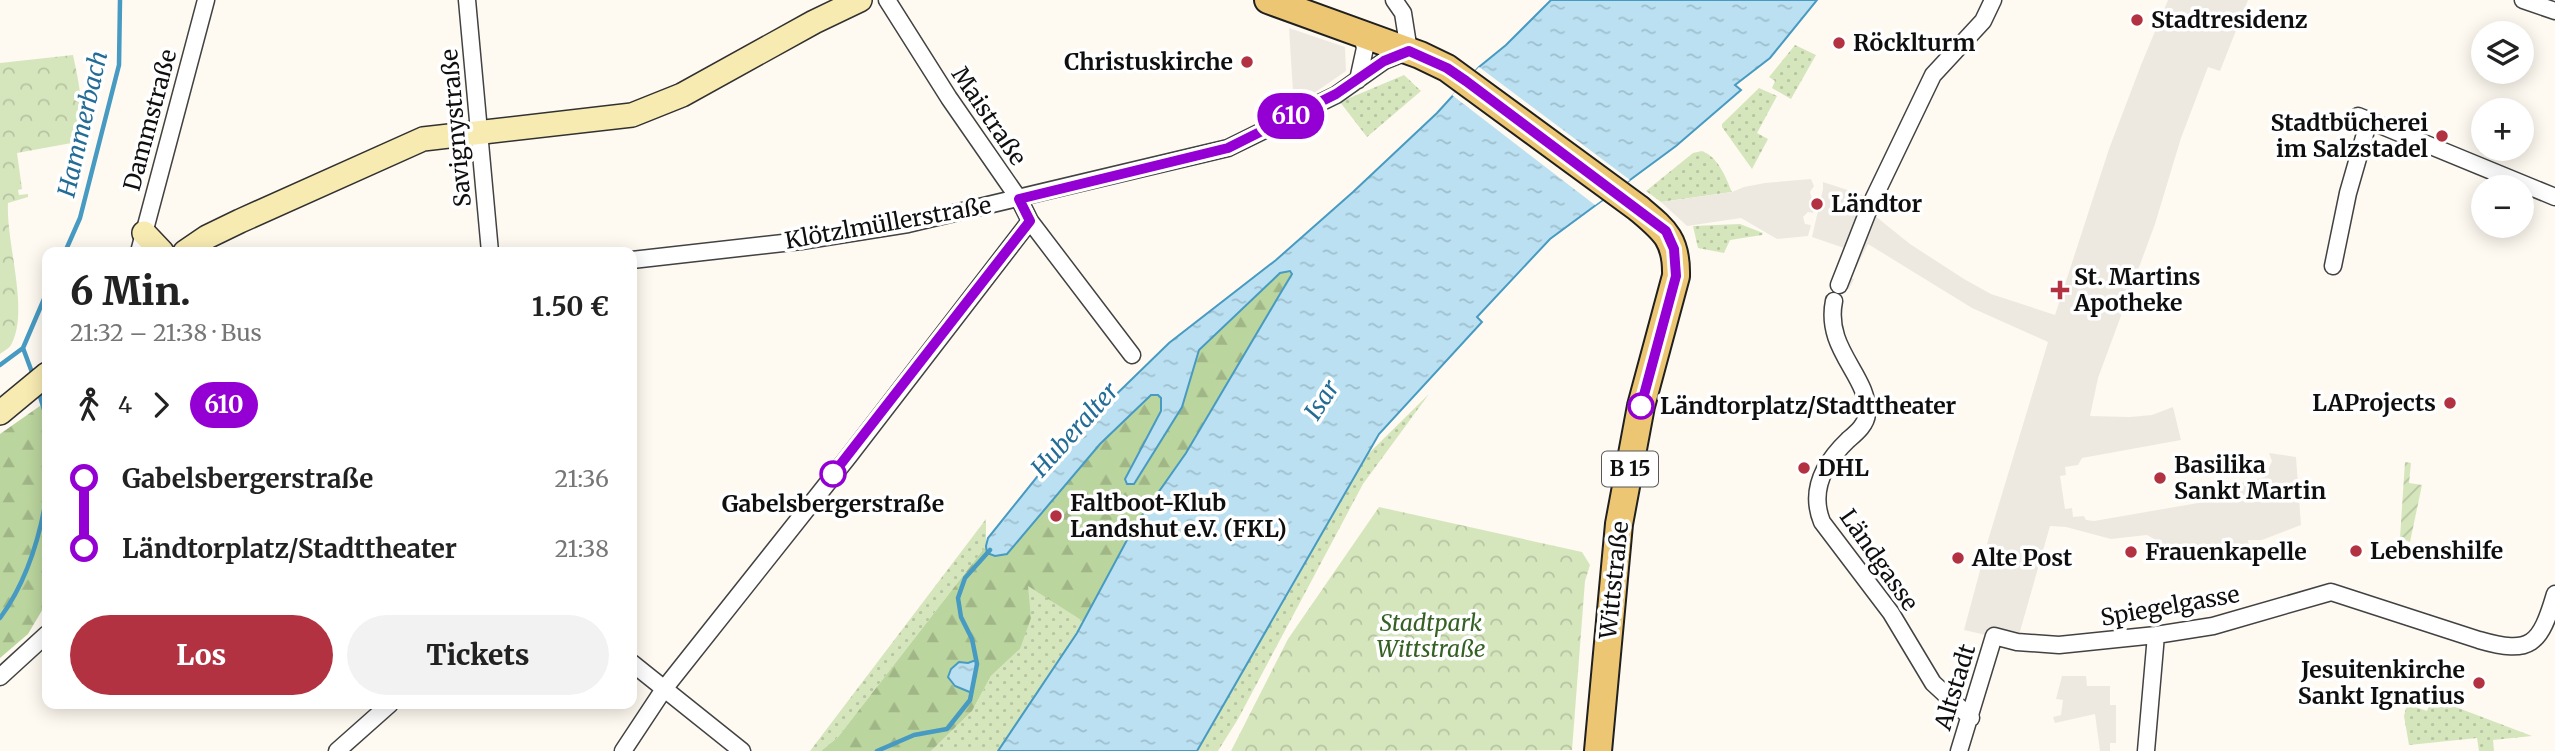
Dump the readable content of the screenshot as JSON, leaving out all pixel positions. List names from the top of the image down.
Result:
{
  "streets": {
    "main road": ["B 15", "Wittstraße"],
    "street": [
      "Maistraße",
      "Dammstraße",
      "Savignystraße",
      "Klötzlmüllerstraße",
      "Ländgasse",
      "Spiegelgasse",
      "Altstadt"
    ]
  },
  "crossings": [
    ["Maistraße", "Klötzlmüllerstraße"],
    ["Klötzlmüllerstraße", "B 15"],
    ["Klötzlmüllerstraße", "Wittstraße"],
    ["B 15", "Wittstraße"],
    ["Ländgasse", "Altstadt"],
    ["Spiegelgasse", "Altstadt"]
  ],
  "water": ["Hammerbach", "Isar", "Huberalter"],
  "parks": ["Stadtpark Wittstraße"],
  "places": {
    "other": [
      "Stadtresidenz",
      "Röcklturm",
      "Christuskirche",
      "Stadtbücherei im Salzstadel",
      "Ländtor",
      "LAProjects",
      "Ländtorplatz/Stadttheater",
      "DHL",
      "Gabelsbergerstraße",
      "Basilika Sankt Martin",
      "Faltboot-Klub Landshut e.V. (FKL)",
      "Lebenshilfe",
      "Frauenkapelle",
      "Alte Post",
      "Jesuitenkirche Sankt Ignatius"
    ],
    "health": ["St. Martins Apotheke"]
  },
  "lines": ["bus line 610"],
  "page": {
    "on_map": "610",
    "map_buttons": ["+", "−"],
    "heading": ["6 Min.", "21:32 – 21:38 · Bus", "1.50 €"],
    "legs": ["4", "610"],
    "list": [
      {
        "name": "Gabelsbergerstraße",
        "value": "21:36"
      },
      {
        "name": "Ländtorplatz/Stadttheater",
        "value": "21:38"
      }
    ],
    "buttons": ["Los", "Tickets"]
  }
}
